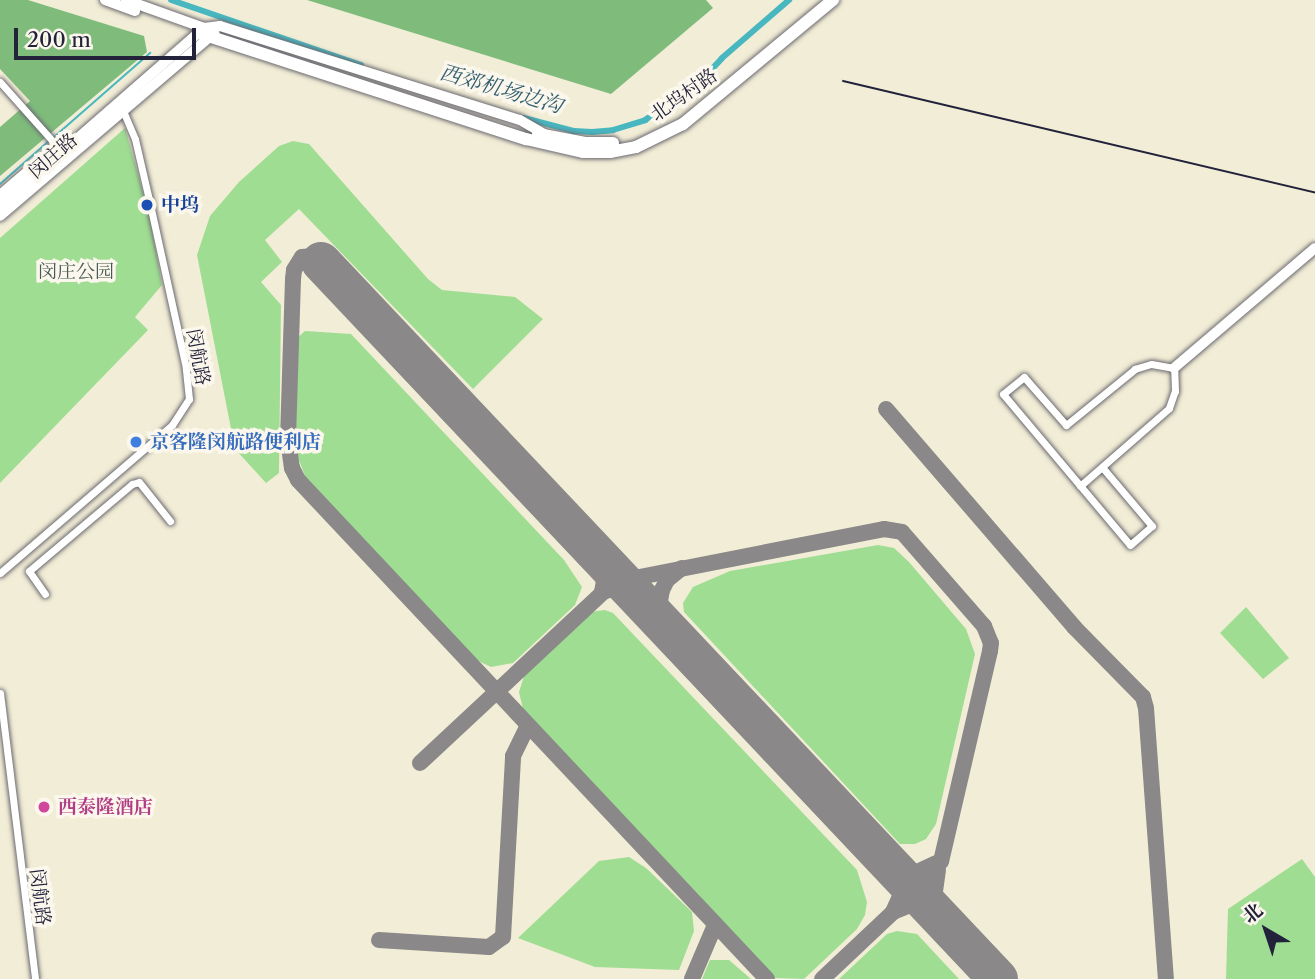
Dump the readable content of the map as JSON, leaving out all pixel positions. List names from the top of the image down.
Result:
{
  "streets": {
    "main road": ["北坞村路", "闵庄路"],
    "street": ["闵航路"]
  },
  "crossings": [
    ["北坞村路", "闵庄路"],
    ["闵庄路", "闵航路"]
  ],
  "water": ["西郊机场边沟"],
  "parks": ["闵庄公园"],
  "places": ["中坞", "京客隆闵航路便利店", "西泰隆酒店"],
  "scale_bar": "200 m",
  "north": "top left"
}
